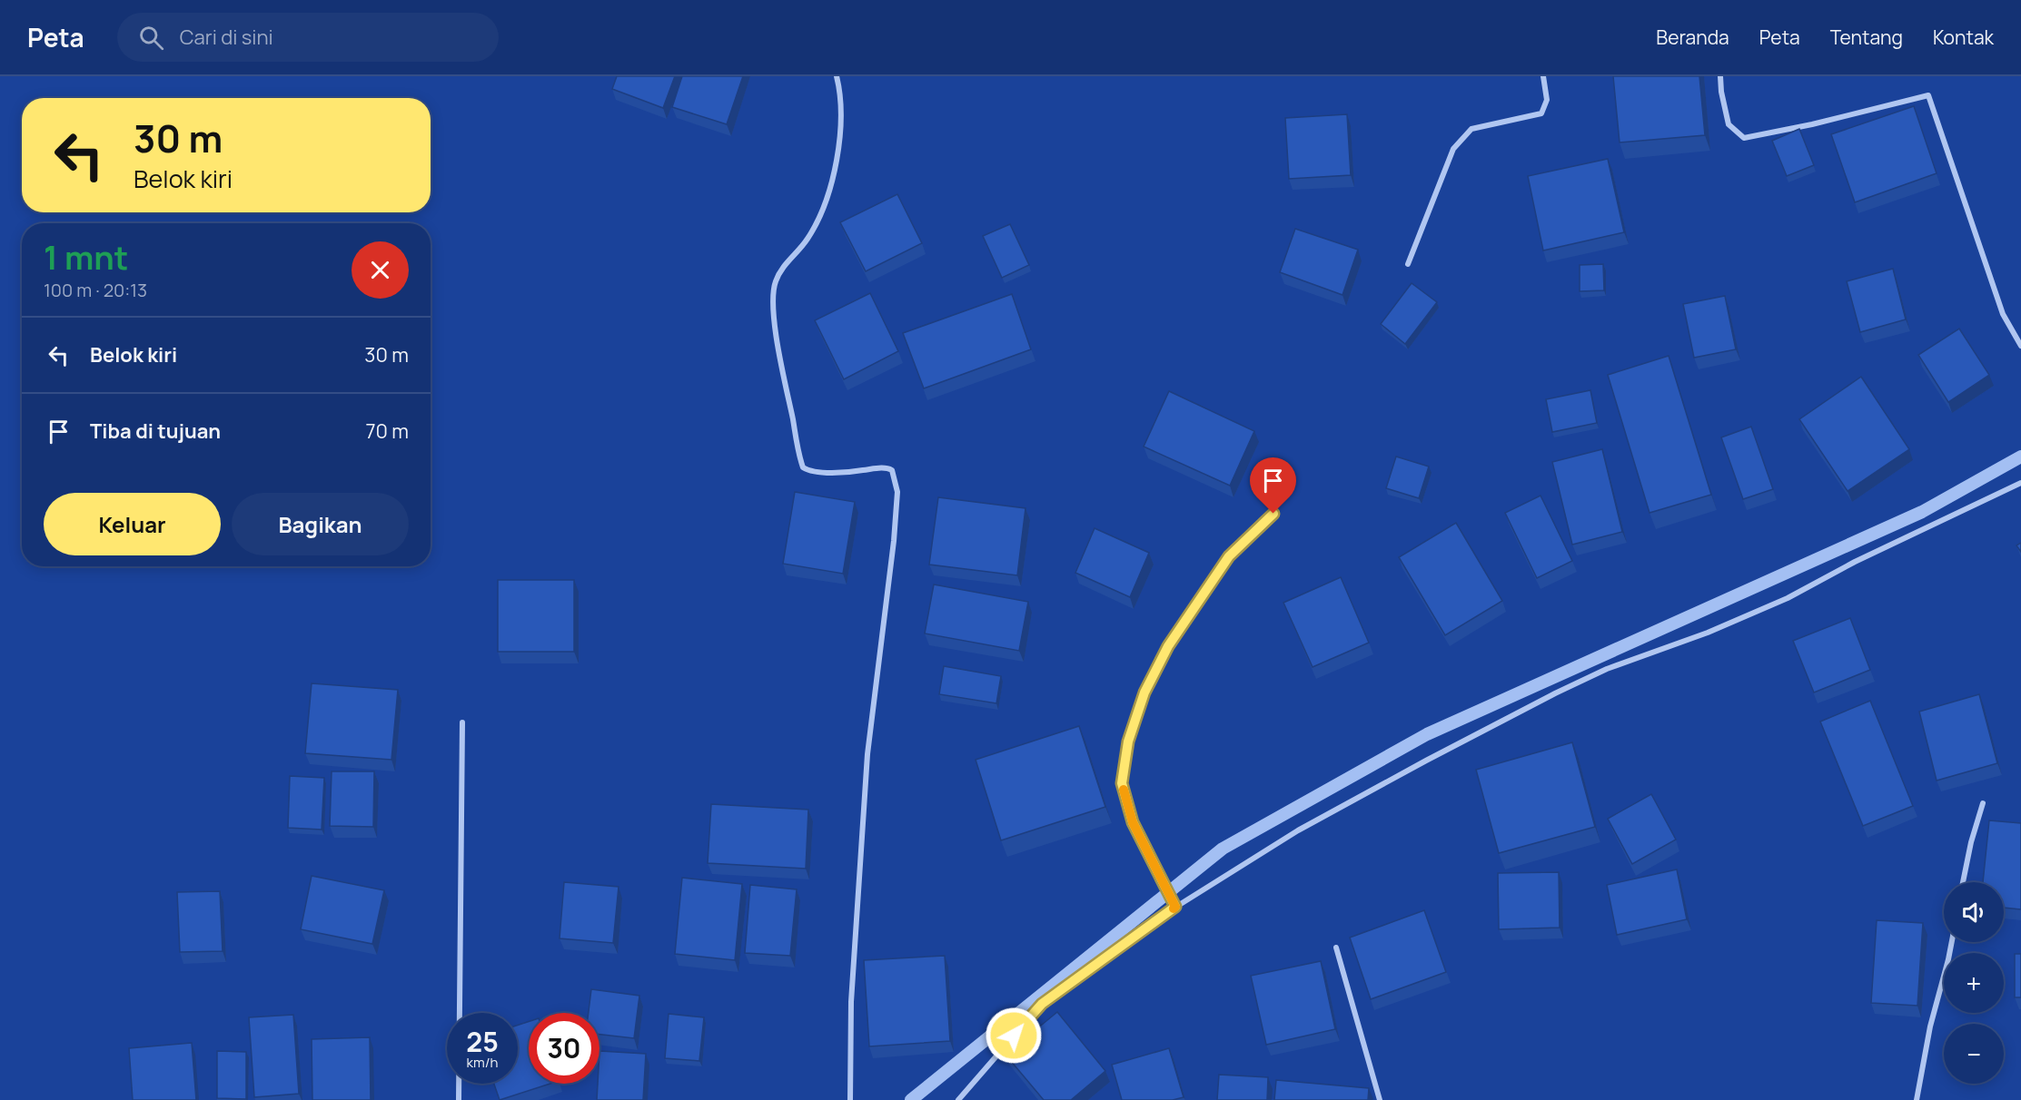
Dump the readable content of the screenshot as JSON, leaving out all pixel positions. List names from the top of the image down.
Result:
{
  "page": {
    "header": "Peta",
    "search": "Cari di sini",
    "nav": [
      "Beranda",
      "Peta",
      "Tentang",
      "Kontak"
    ],
    "turn": ["30 m", "Belok kiri"],
    "heading": ["1 mnt", "100 m · 20:13"],
    "list": [
      {
        "name": "Belok kiri",
        "value": "30 m"
      },
      {
        "name": "Tiba di tujuan",
        "value": "70 m"
      }
    ],
    "buttons": ["Keluar", "Bagikan"],
    "map_buttons": ["+", "−"],
    "speed": "25 km/h",
    "limit": "30"
  }
}
